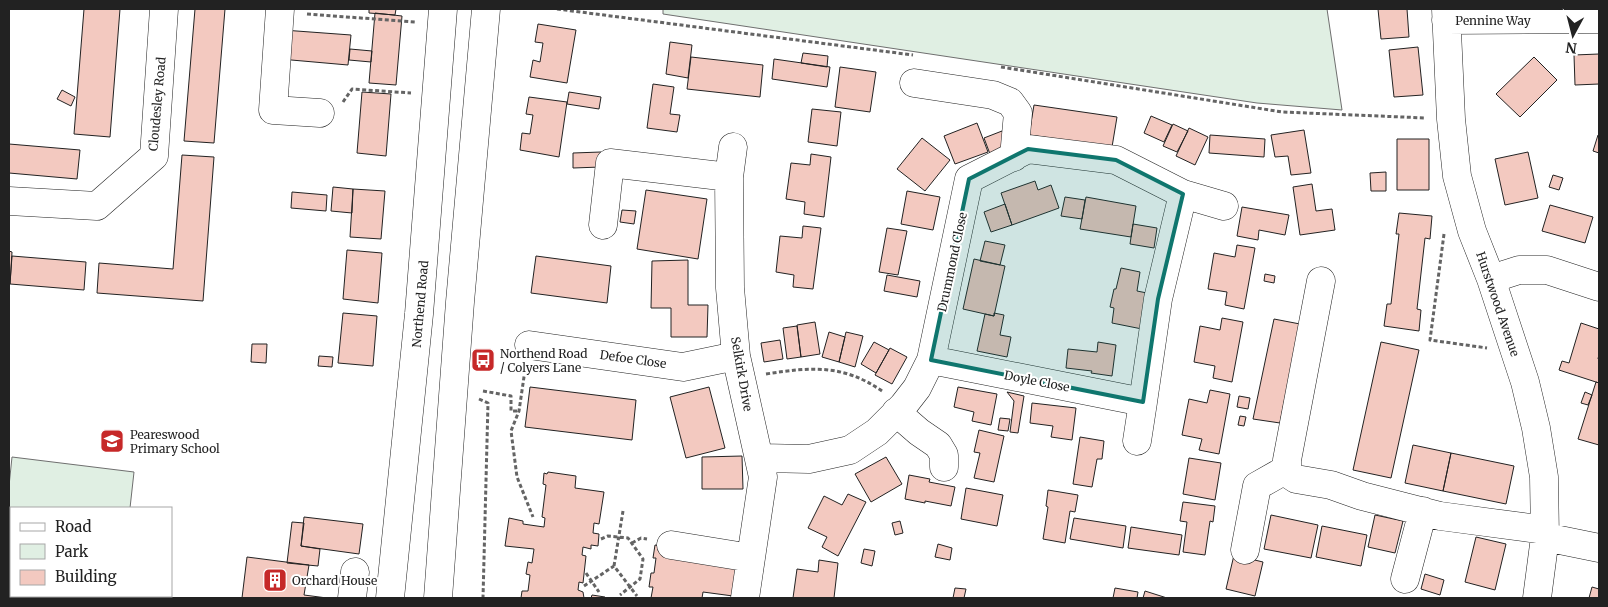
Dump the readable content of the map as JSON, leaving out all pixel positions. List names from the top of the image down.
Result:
{
  "streets": {
    "street": [
      "Pennine Way",
      "Cloudesley Road",
      "Drummond Close",
      "Northend Road",
      "Hurstwood Avenue",
      "Defoe Close",
      "Selkirk Drive",
      "Doyle Close"
    ]
  },
  "crossings": [
    ["Pennine Way", "Hurstwood Avenue"],
    ["Drummond Close", "Selkirk Drive"],
    ["Drummond Close", "Doyle Close"],
    ["Defoe Close", "Selkirk Drive"]
  ],
  "places": {
    "bus stop": ["Northend Road / Colyers Lane"],
    "school or university": ["Peareswood Primary School"],
    "building": ["Orchard House"]
  },
  "legend": ["Road", "Park", "Building"],
  "north": "bottom"
}
